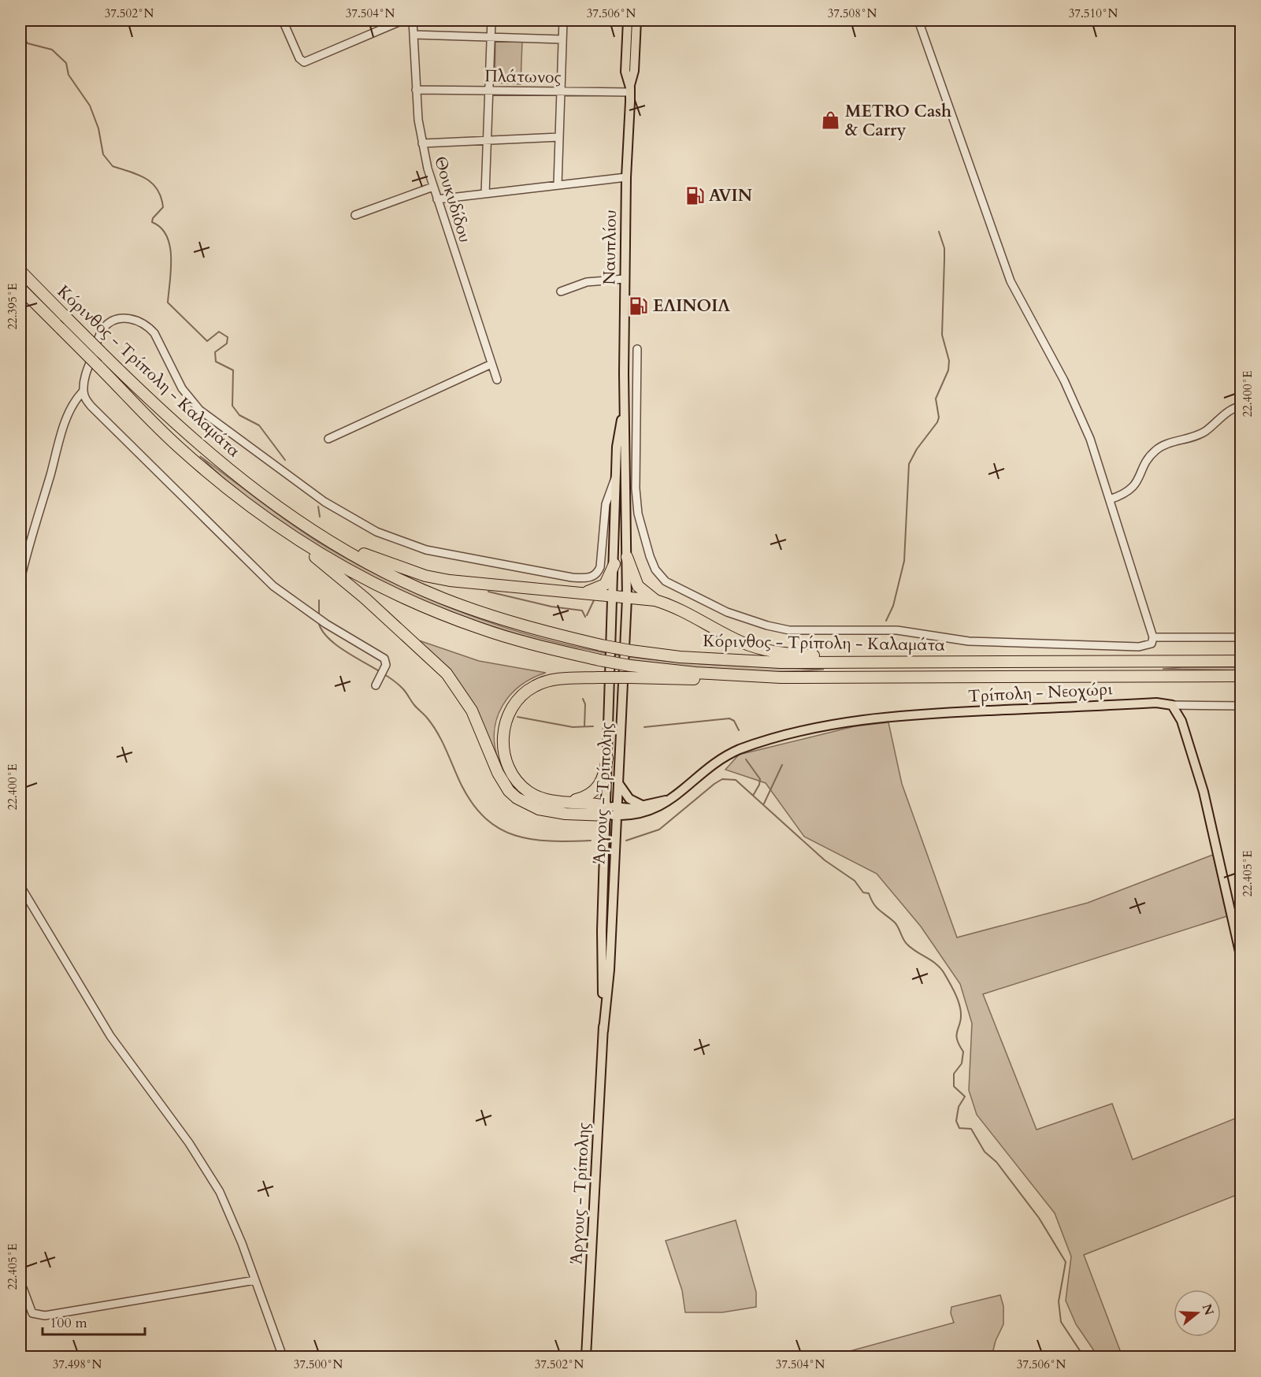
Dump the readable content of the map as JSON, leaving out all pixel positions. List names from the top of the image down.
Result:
{
  "streets": {
    "highway": ["Κόρινθος - Τρίπολη - Καλαμάτα"],
    "main road": ["Ναυπλίου", "Τρίπολη - Νεοχώρι", "Άργους - Τρίπολης"],
    "street": ["Πλάτωνος", "Θουκυδίδου"]
  },
  "crossings": [
    ["Πλάτωνος", "Θουκυδίδου"],
    ["Πλάτωνος", "Ναυπλίου"],
    ["Ναυπλίου", "Άργους - Τρίπολης"],
    ["Τρίπολη - Νεοχώρι", "Άργους - Τρίπολης"]
  ],
  "places": {
    "shop": ["METRO Cash & Carry"],
    "fuel station": ["AVIN", "ΕΛΙΝΟΙΛ"]
  },
  "scale_bar": "100 m",
  "north": "right",
  "coordinates": [
    "37.502°N",
    "37.504°N",
    "37.506°N",
    "37.508°N",
    "37.510°N",
    "22.395°E",
    "22.400°E",
    "22.405°E",
    "37.498°N",
    "37.500°N"
  ]
}
